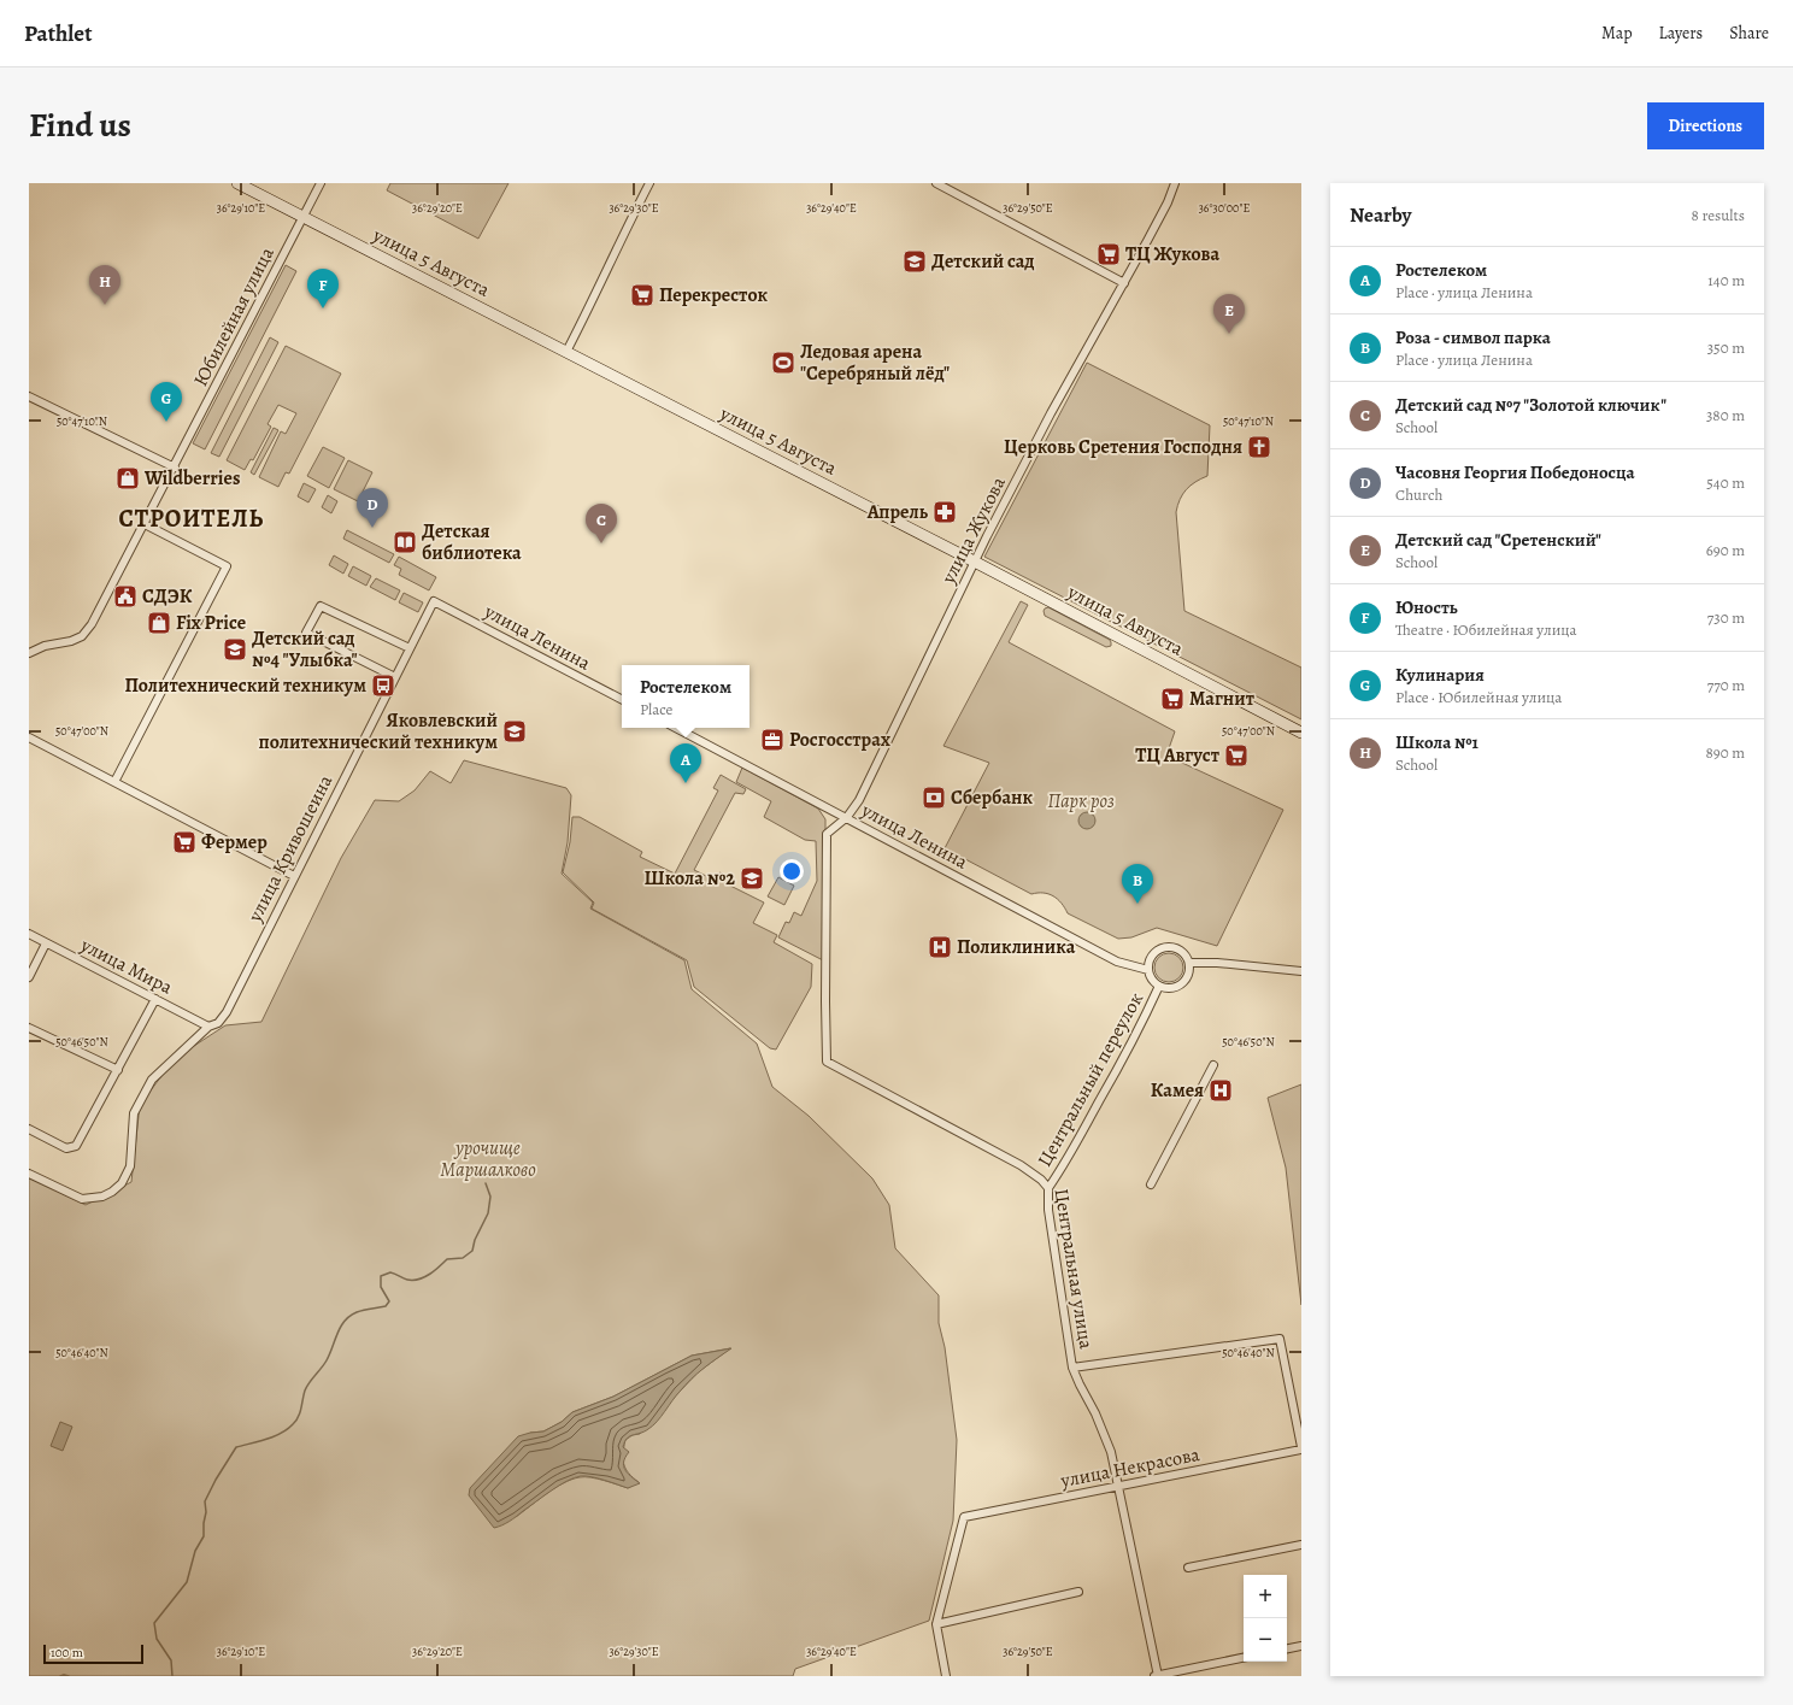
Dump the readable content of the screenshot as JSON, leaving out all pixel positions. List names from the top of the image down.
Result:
{
  "streets": {
    "street": [
      "улица 5 Августа",
      "Юбилейная улица",
      "улица Жукова",
      "улица Ленина",
      "улица Кривошеина",
      "улица Мира",
      "Центральный переулок",
      "Центральная улица",
      "улица Некрасова"
    ]
  },
  "crossings": [
    ["улица 5 Августа", "Юбилейная улица"],
    ["улица 5 Августа", "улица Жукова"],
    ["улица Жукова", "улица Ленина"],
    ["улица Жукова", "Центральная улица"],
    ["улица Ленина", "улица Кривошеина"],
    ["улица Ленина", "Центральный переулок"],
    ["улица Ленина", "Центральная улица"],
    ["улица Кривошеина", "улица Мира"],
    ["Центральный переулок", "Центральная улица"],
    ["Центральная улица", "улица Некрасова"]
  ],
  "districts": ["СТРОИТЕЛЬ"],
  "parks": ["Парк роз", "урочище Маршалково"],
  "places": {
    "supermarket": [
      "ТЦ Жукова",
      "Перекресток",
      "Магнит",
      "ТЦ Август",
      "Фермер"
    ],
    "school or university": [
      "Детский сад",
      "Детский сад №4 \"Улыбка\"",
      "Яковлевский политехнический техникум",
      "Школа №2"
    ],
    "sports": ["Ледовая арена \"Серебряный лёд\""],
    "church": ["Церковь Сретения Господня"],
    "shop": ["Wildberries", "Fix Price"],
    "pharmacy": ["Апрель"],
    "library": ["Детская библиотека"],
    "public building": ["СДЭК"],
    "bus stop": ["Политехнический техникум"],
    "office": ["Росгосстрах"],
    "bank": ["Сбербанк"],
    "hospital": ["Поликлиника", "Камея"]
  },
  "scale_bar": "100 m",
  "page": {
    "header": "Pathlet",
    "nav": ["Map", "Layers", "Share"],
    "title": "Find us",
    "buttons": "Directions",
    "heading": ["Nearby", "8 results"],
    "list": [
      {
        "mark": "A",
        "name": "Ростелеком",
        "note": "Place · улица Ленина",
        "value": "140 m"
      },
      {
        "mark": "B",
        "name": "Роза - символ парка",
        "note": "Place · улица Ленина",
        "value": "350 m"
      },
      {
        "mark": "C",
        "name": "Детский сад №7 \"Золотой ключик\"",
        "note": "School",
        "value": "380 m"
      },
      {
        "mark": "D",
        "name": "Часовня Георгия Победоносца",
        "note": "Church",
        "value": "540 m"
      },
      {
        "mark": "E",
        "name": "Детский сад \"Сретенский\"",
        "note": "School",
        "value": "690 m"
      },
      {
        "mark": "F",
        "name": "Юность",
        "note": "Theatre · Юбилейная улица",
        "value": "730 m"
      },
      {
        "mark": "G",
        "name": "Кулинария",
        "note": "Place · Юбилейная улица",
        "value": "770 m"
      },
      {
        "mark": "H",
        "name": "Школа №1",
        "note": "School",
        "value": "890 m"
      }
    ],
    "pins": [
      "H",
      "F",
      "E",
      "G",
      "D",
      "C",
      "A",
      "B"
    ],
    "popup": ["Ростелеком", "Place"],
    "map_buttons": ["+", "−"],
    "scale": "100 m"
  },
  "coordinates": [
    "36°29'10\"E",
    "36°29'20\"E",
    "36°29'30\"E",
    "36°29'40\"E",
    "36°29'50\"E",
    "36°30'00\"E",
    "50°47'10\"N",
    "50°47'00\"N",
    "50°46'50\"N",
    "50°46'40\"N"
  ]
}
